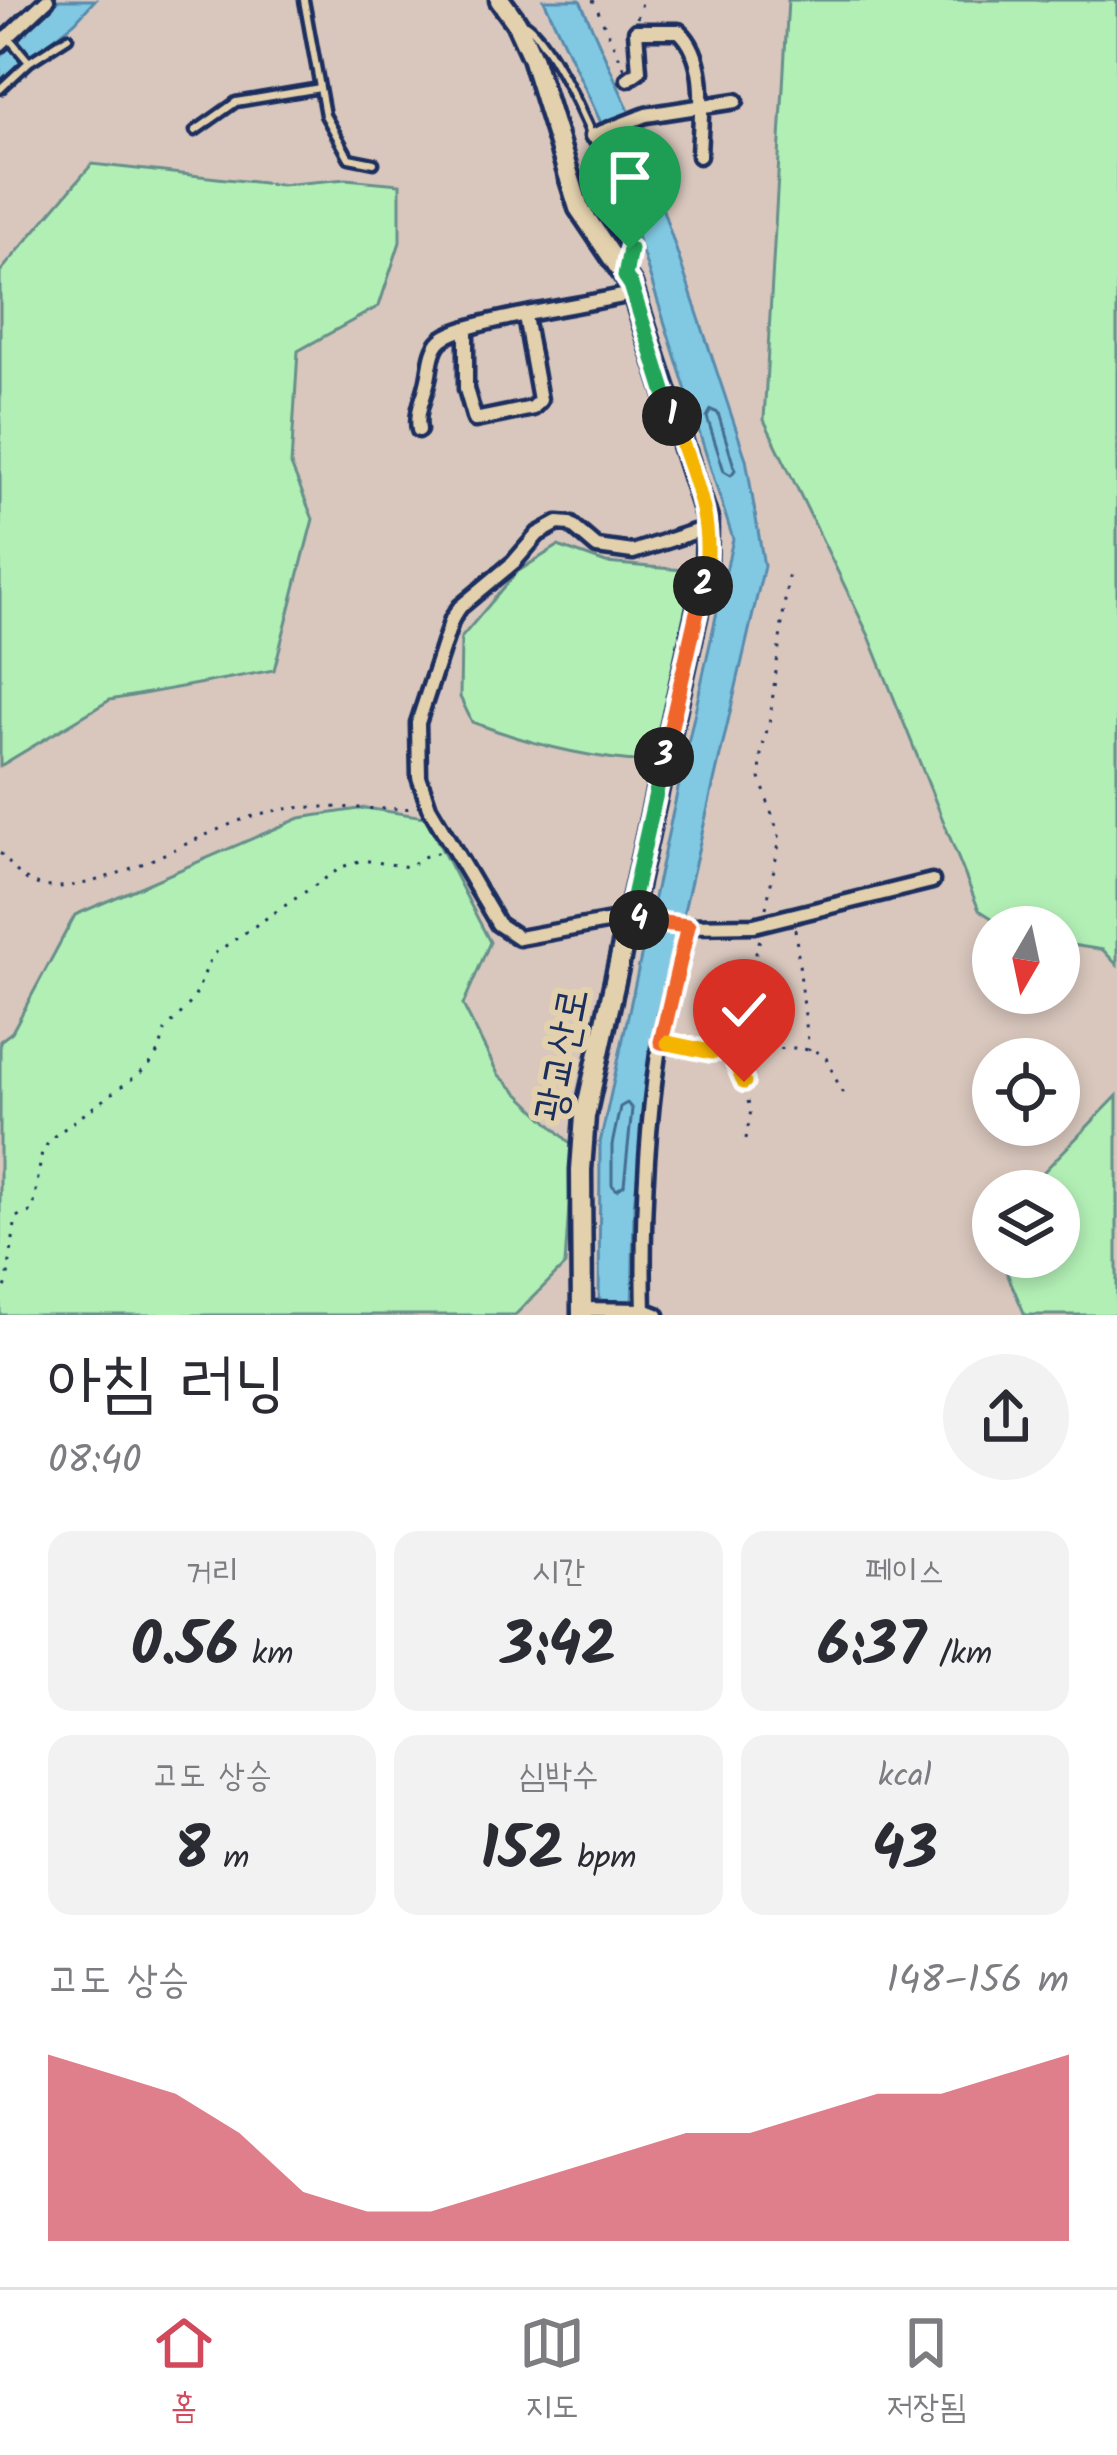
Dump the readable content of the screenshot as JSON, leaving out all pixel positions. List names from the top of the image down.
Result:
{
  "streets": {
    "street": ["광교산로"]
  },
  "north": "bottom",
  "page": {
    "pins": [
      "1",
      "2",
      "3",
      "4"
    ],
    "heading": ["아침 러닝", "08:40"],
    "stats": [
      ["거리", "0.56 km"],
      ["시간", "3:42"],
      ["페이스", "6:37 /km"],
      ["고도 상승", "8 m"],
      ["심박수", "152 bpm"],
      ["kcal", "43"]
    ],
    "chart": ["고도 상승", "148–156 m"],
    "tabs": ["홈", "지도", "저장됨"]
  }
}
